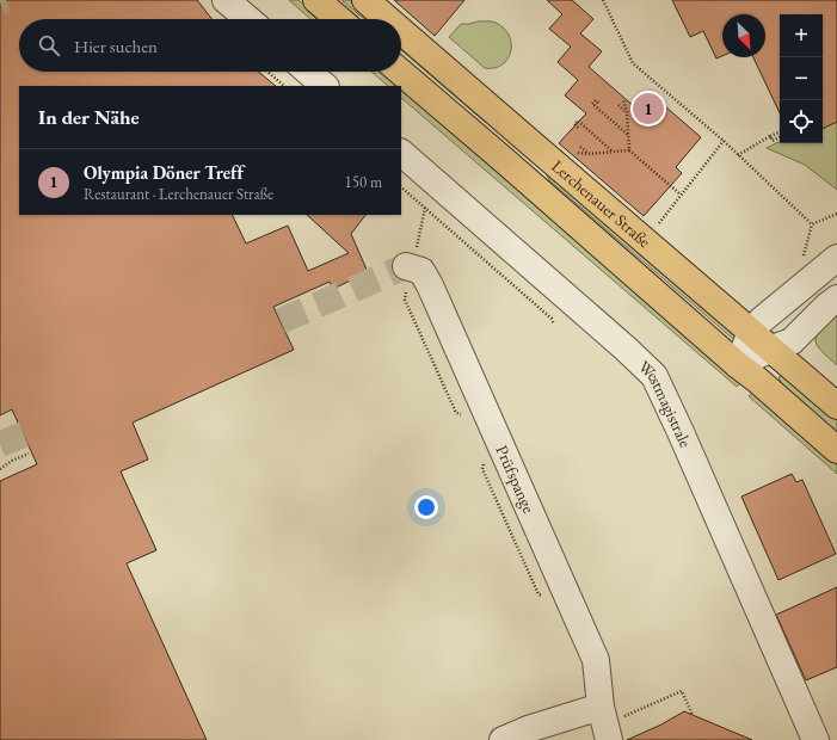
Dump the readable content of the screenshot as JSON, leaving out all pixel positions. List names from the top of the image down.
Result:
{
  "streets": {
    "main road": ["Lerchenauer Straße"],
    "street": ["Westmagistrale", "Prüfspange"]
  },
  "north": "bottom right",
  "page": {
    "map_buttons": ["+", "−"],
    "search": "Hier suchen",
    "heading": "In der Nähe",
    "pins": "1",
    "list": [
      {
        "mark": "1",
        "name": "Olympia Döner Treff",
        "note": "Restaurant · Lerchenauer Straße",
        "value": "150 m"
      }
    ]
  }
}
